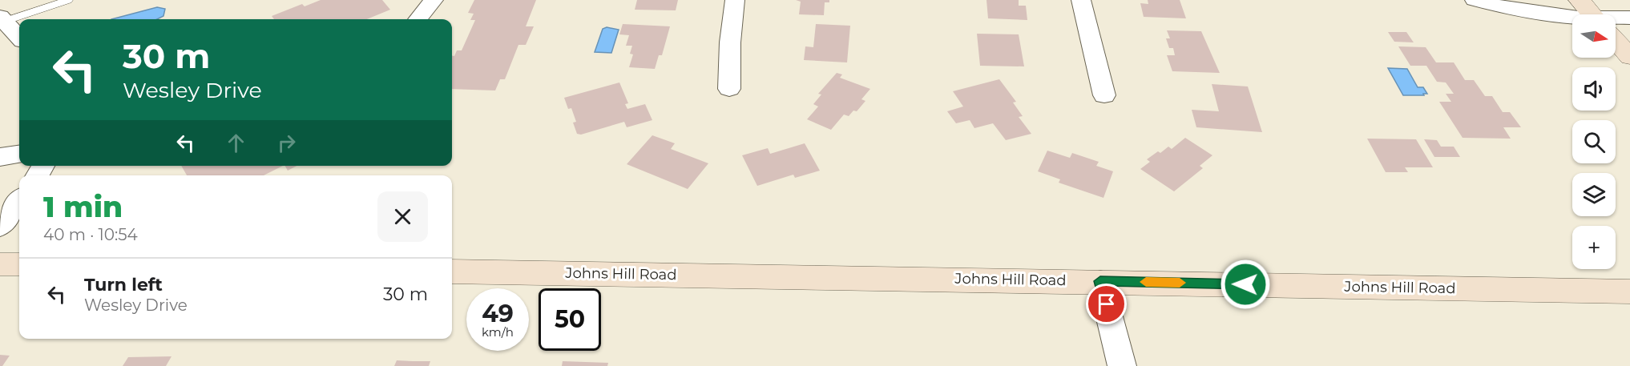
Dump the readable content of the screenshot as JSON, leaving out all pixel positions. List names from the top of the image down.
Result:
{
  "streets": {
    "main road": ["Johns Hill Road"]
  },
  "north": "right",
  "page": {
    "map_buttons": "+",
    "turn": ["30 m", "Wesley Drive"],
    "heading": ["1 min", "40 m · 10:54"],
    "list": [
      {
        "name": "Turn left",
        "note": "Wesley Drive",
        "value": "30 m"
      }
    ],
    "speed": "49 km/h",
    "limit": "50"
  }
}
